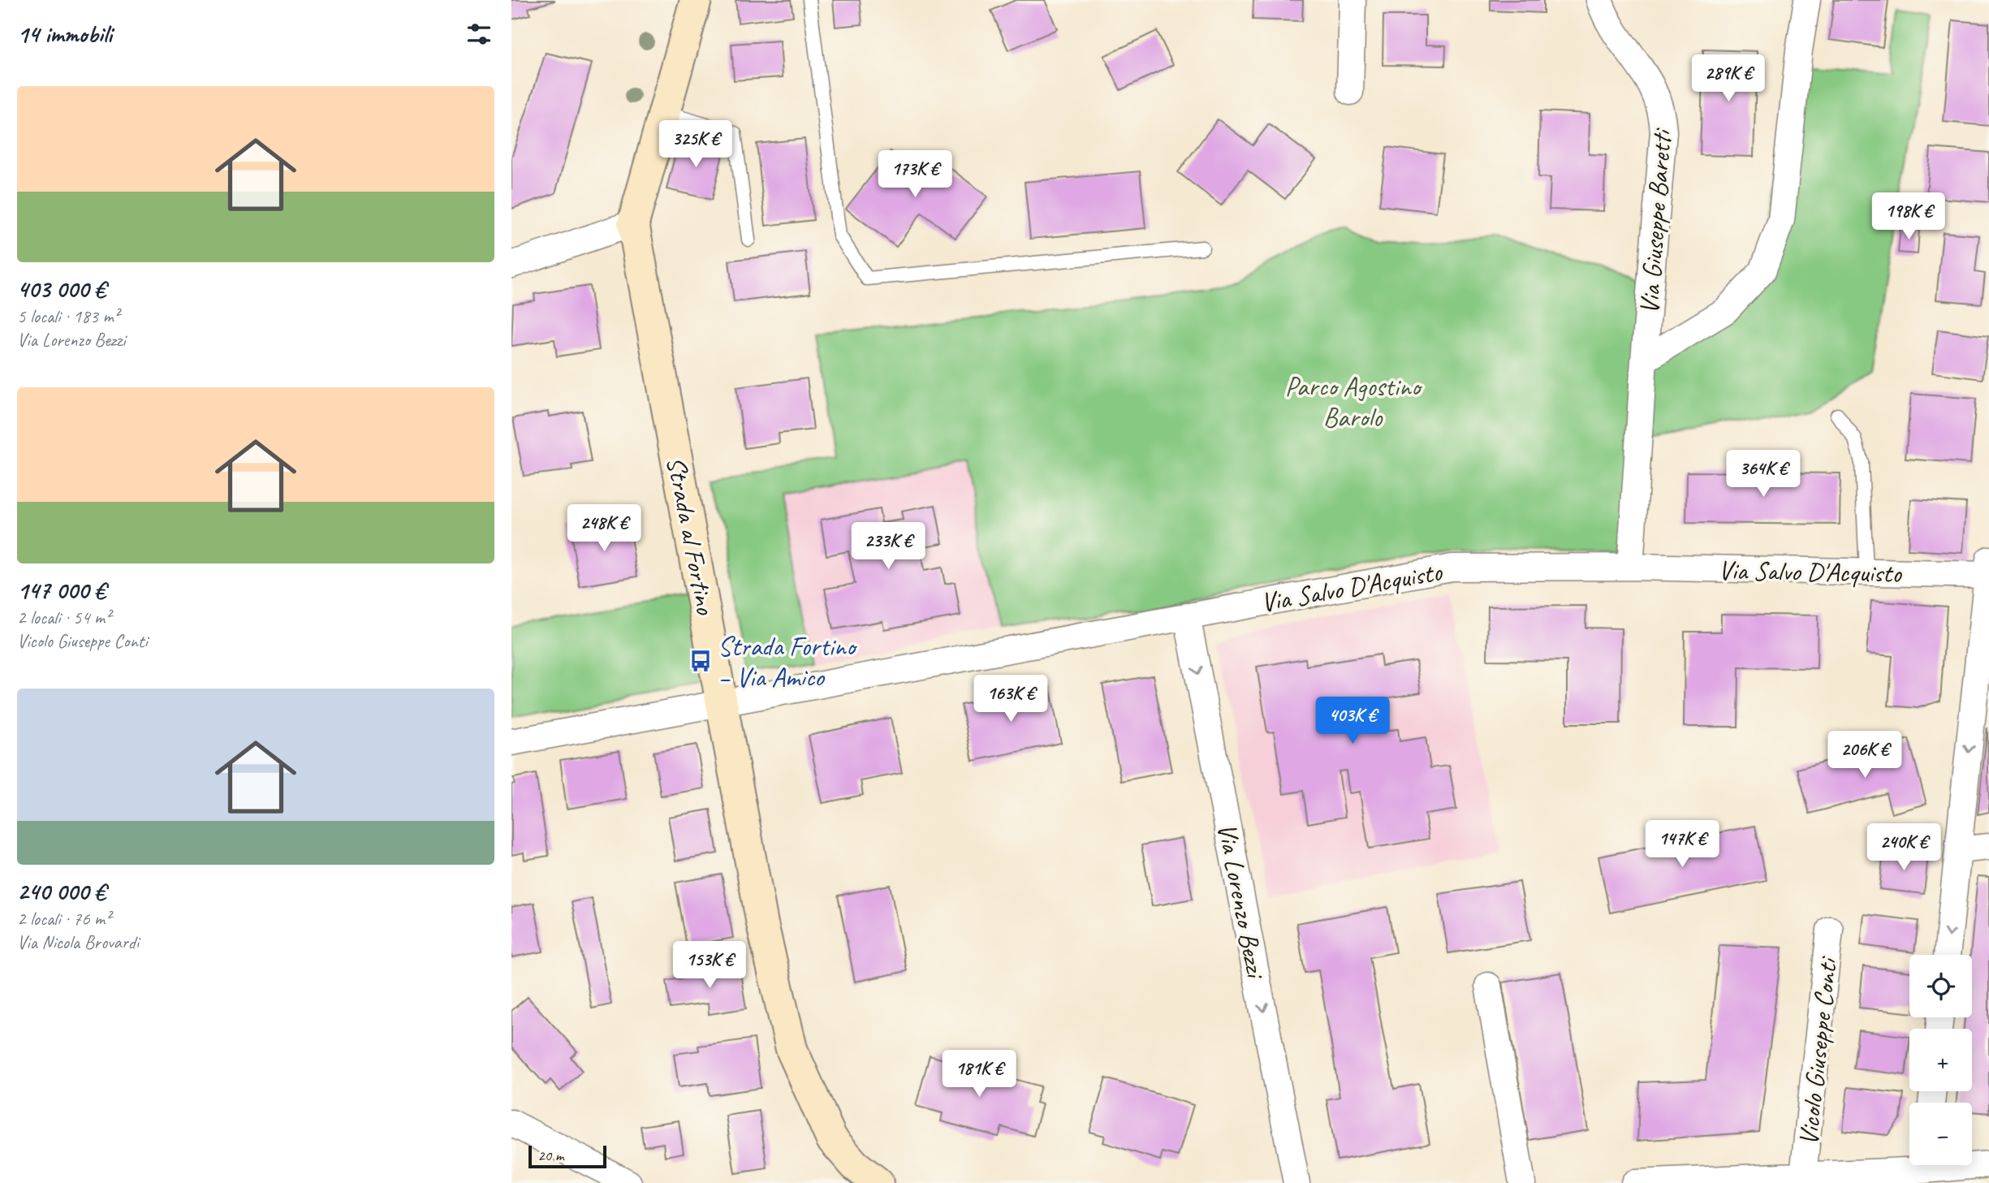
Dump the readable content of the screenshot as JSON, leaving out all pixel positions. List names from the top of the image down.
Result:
{
  "streets": {
    "street": [
      "Via Giuseppe Baretti",
      "Strada al Fortino",
      "Via Salvo D'Acquisto",
      "Via Lorenzo Bezzi",
      "Vicolo Giuseppe Conti"
    ]
  },
  "crossings": [
    ["Via Giuseppe Baretti", "Via Salvo D'Acquisto"],
    ["Strada al Fortino", "Via Salvo D'Acquisto"],
    ["Via Salvo D'Acquisto", "Via Lorenzo Bezzi"]
  ],
  "one_way": ["Via Lorenzo Bezzi"],
  "parks": ["Parco Agostino Barolo"],
  "places": {
    "bus stop": ["Strada Fortino – Via Amico"]
  },
  "scale_bar": "20 m",
  "page": {
    "heading": "14 immobili",
    "price": [
      "289K €",
      "325K €",
      "173K €",
      "198K €",
      "364K €",
      "248K €",
      "233K €",
      "163K €",
      "403K €",
      "206K €",
      "147K €",
      "240K €",
      "153K €",
      "181K €"
    ],
    "list": [
      {
        "name": "403 000 €",
        "note": "5 locali · 183 m² · Via Lorenzo Bezzi"
      },
      {
        "name": "147 000 €",
        "note": "2 locali · 54 m² · Vicolo Giuseppe Conti"
      },
      {
        "name": "240 000 €",
        "note": "2 locali · 76 m² · Via Nicola Brovardi"
      }
    ],
    "map_buttons": ["+", "−"],
    "scale": "20 m"
  }
}
